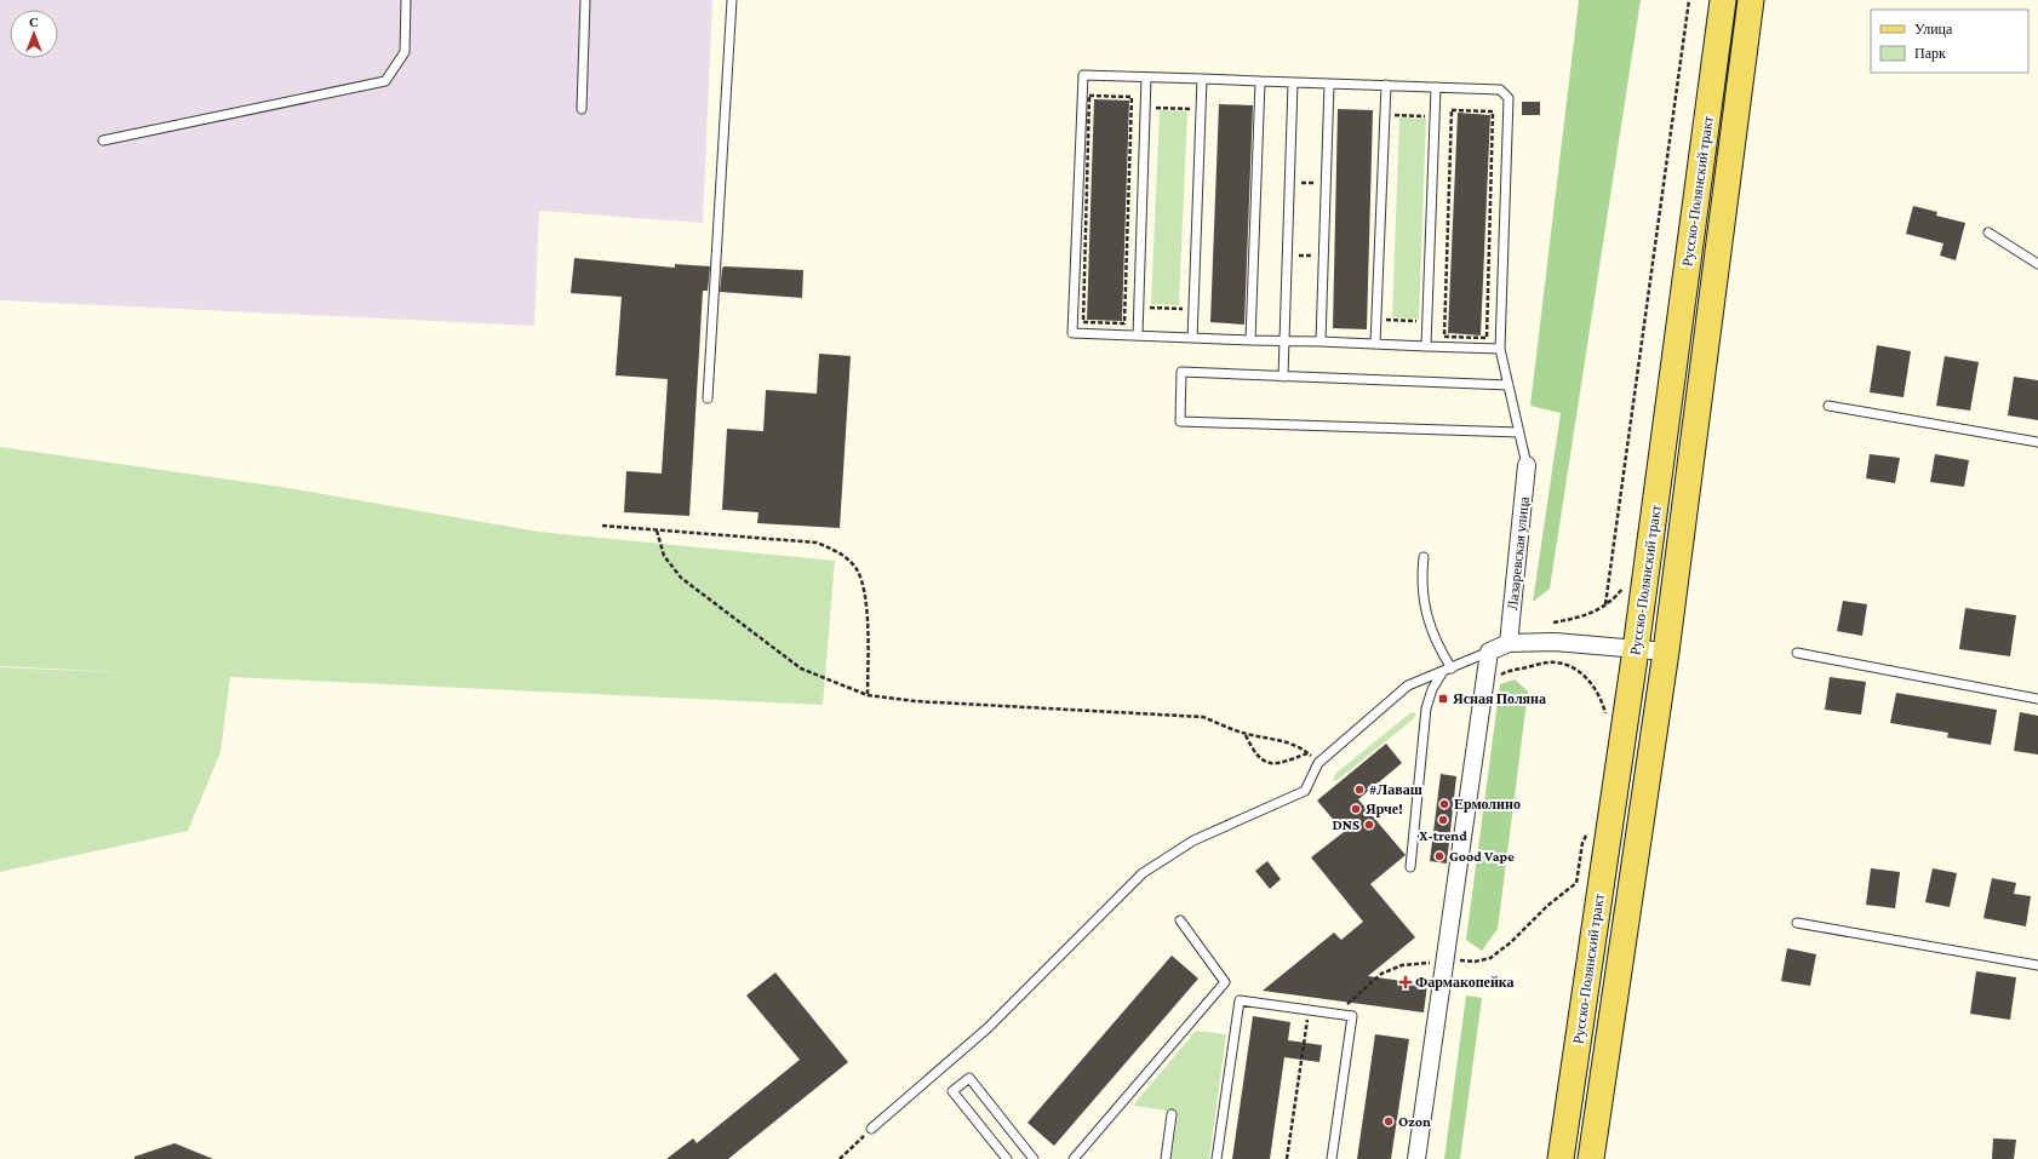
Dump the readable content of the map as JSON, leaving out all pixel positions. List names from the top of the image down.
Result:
{
  "streets": {
    "main road": ["Русско-Полянский тракт"],
    "street": ["Лазаревская улица"]
  },
  "places": {
    "transit": ["Ясная Поляна"],
    "other": [
      "#Лаваш",
      "Ермолино",
      "Ярче!",
      "X-trend",
      "DNS",
      "Good Vape",
      "Ozon"
    ],
    "health": ["Фармакопейка"]
  },
  "legend": ["Улица", "Парк"],
  "north": "top"
}
